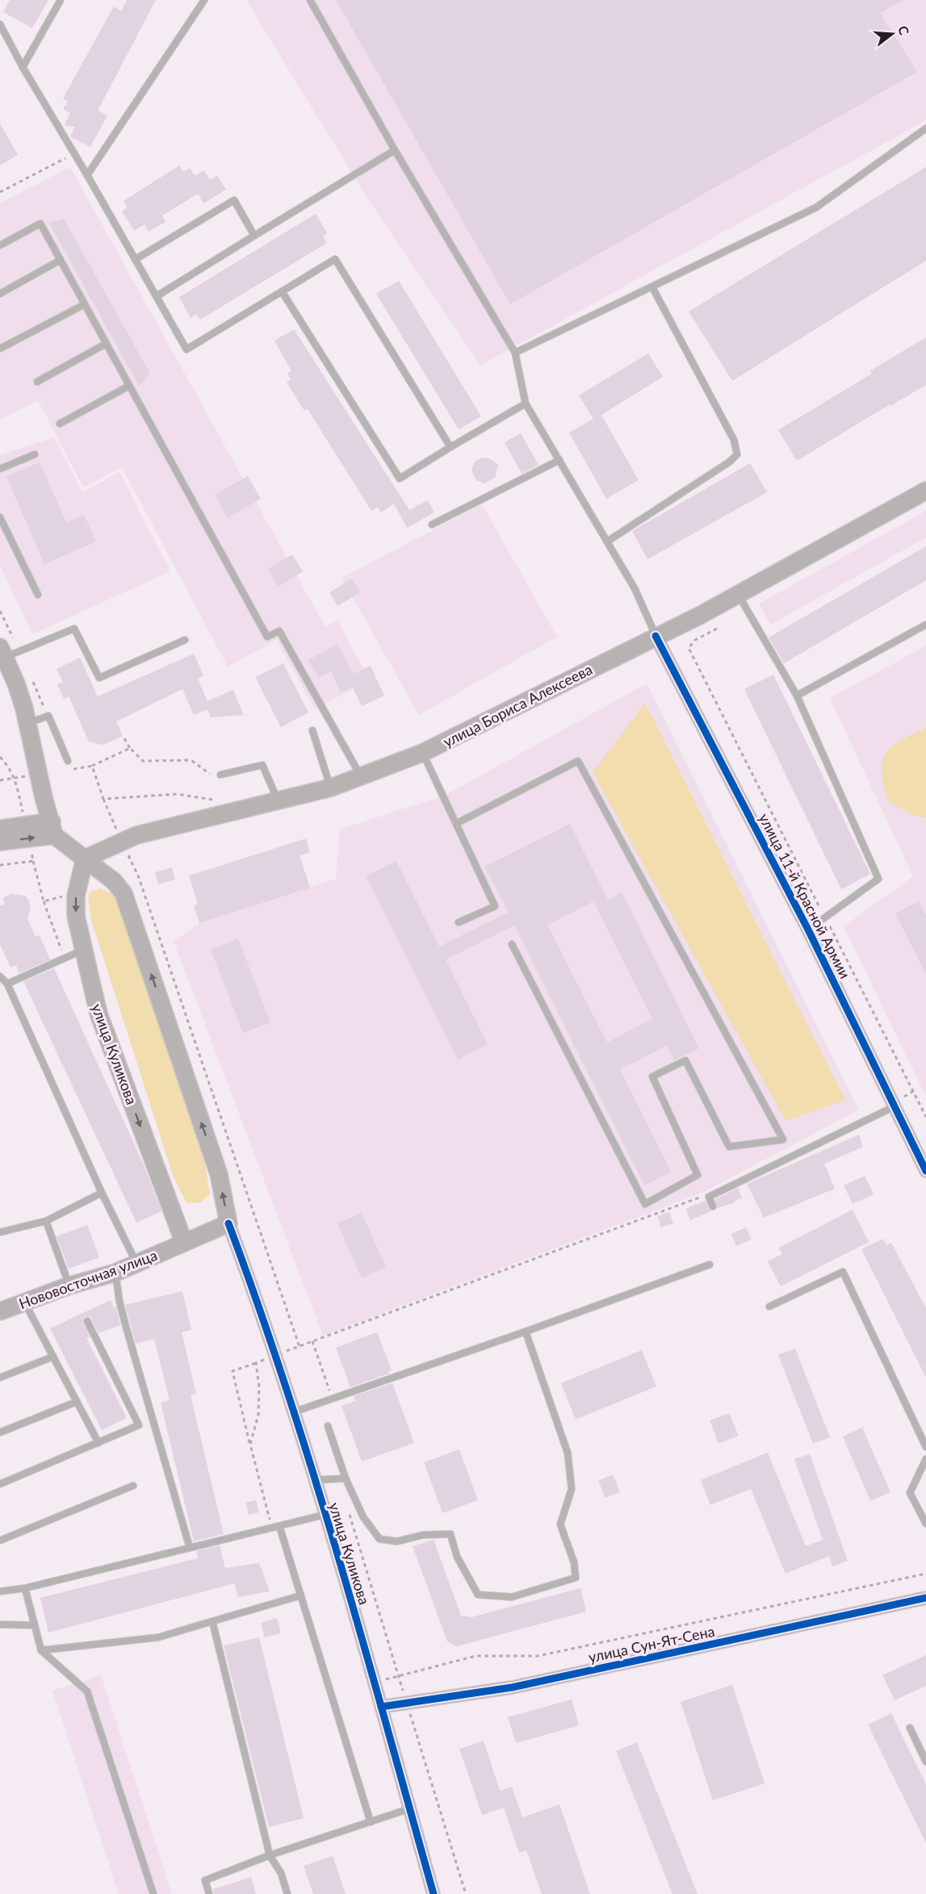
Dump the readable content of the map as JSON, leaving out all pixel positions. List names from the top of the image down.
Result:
{
  "streets": {
    "main road": ["улица Бориса Алексеева", "улица Куликова", "Нововосточная улица"],
    "street": ["улица 11-й Красной Армии", "улица Сун-Ят-Сена"]
  },
  "crossings": [
    ["улица Бориса Алексеева", "улица 11-й Красной Армии"],
    ["улица Бориса Алексеева", "улица Куликова"],
    ["улица Куликова", "Нововосточная улица"],
    ["улица Куликова", "улица Сун-Ят-Сена"]
  ],
  "north": "right"
}
